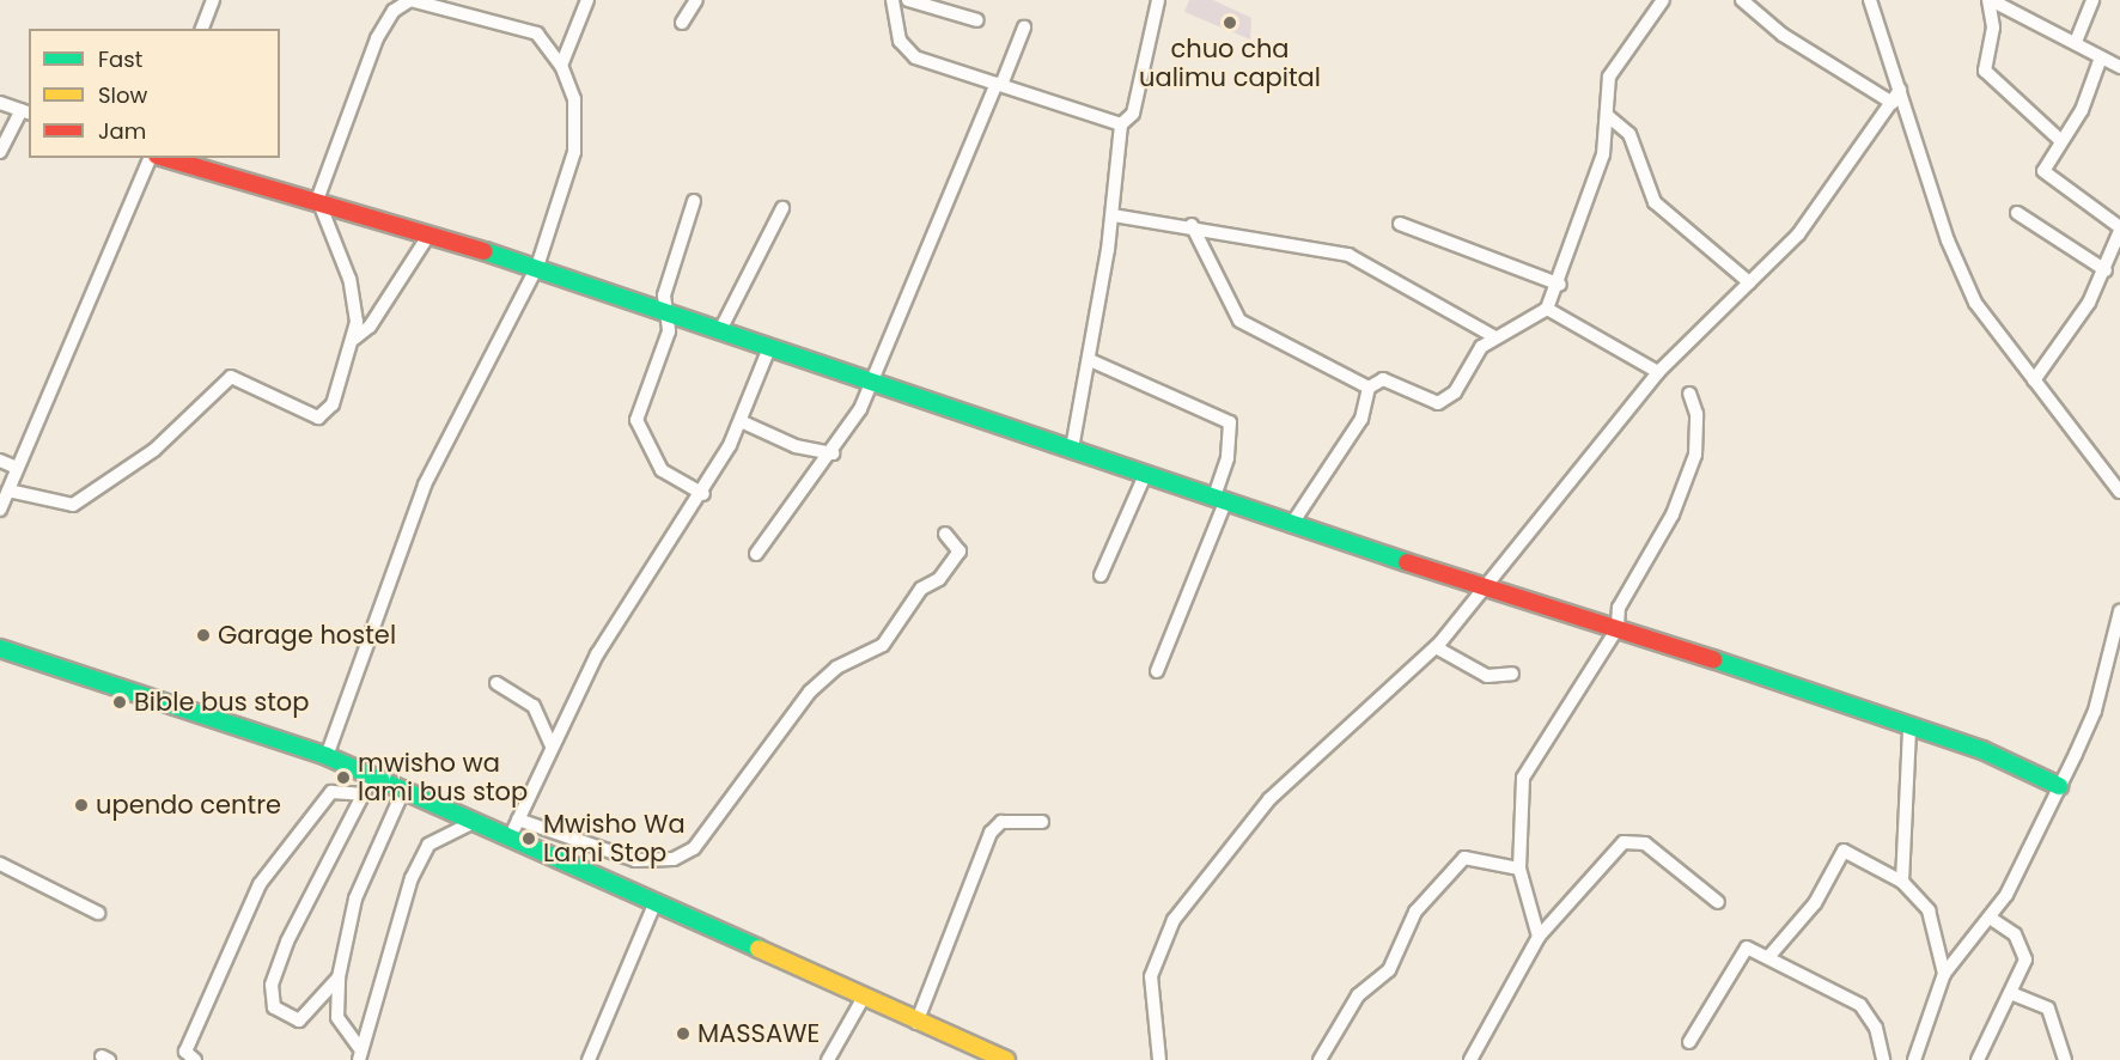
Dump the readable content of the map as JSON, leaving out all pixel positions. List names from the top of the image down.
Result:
{
  "places": [
    "chuo cha ualimu capital",
    "Garage hostel",
    "Bible bus stop",
    "mwisho wa lami bus stop",
    "upendo centre",
    "Mwisho Wa Lami Stop",
    "MASSAWE"
  ],
  "legend": ["Fast", "Slow", "Jam"]
}
